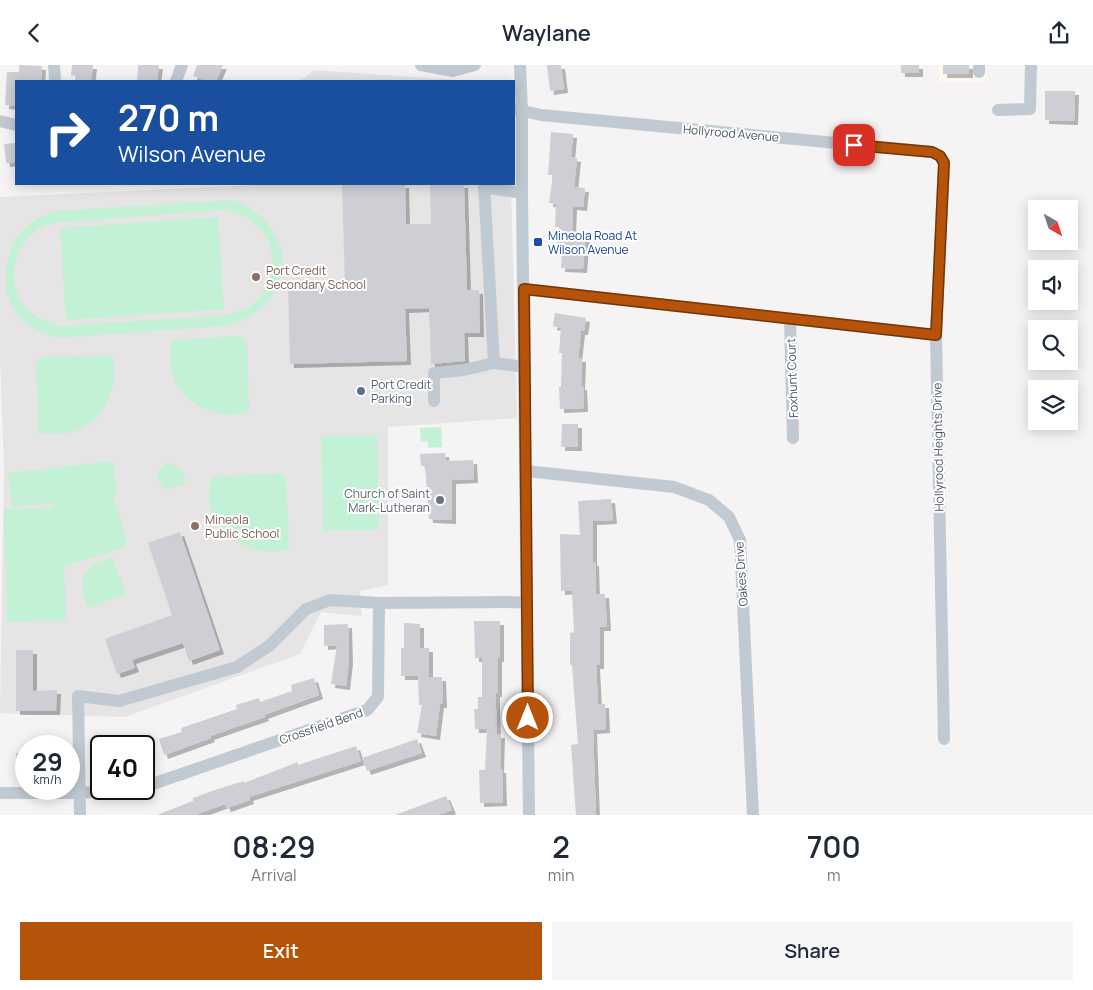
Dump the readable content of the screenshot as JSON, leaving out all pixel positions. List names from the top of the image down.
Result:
{
  "streets": {
    "street": [
      "Hollyrood Avenue",
      "Foxhunt Court",
      "Hollyrood Heights Drive",
      "Oakes Drive",
      "Crossfield Bend"
    ]
  },
  "crossings": [
    ["Hollyrood Avenue", "Hollyrood Heights Drive"]
  ],
  "places": {
    "transit": ["Mineola Road At Wilson Avenue"],
    "other": [
      "Port Credit Secondary School",
      "Port Credit Parking",
      "Church of Saint Mark-Lutheran",
      "Mineola Public School"
    ]
  },
  "north": "bottom right",
  "page": {
    "header": "Waylane",
    "turn": ["270 m", "Wilson Avenue"],
    "speed": "29 km/h",
    "limit": "40",
    "eta": [
      "08:29",
      "Arrival",
      "2",
      "min",
      "700",
      "m"
    ],
    "buttons": ["Exit", "Share"]
  }
}
